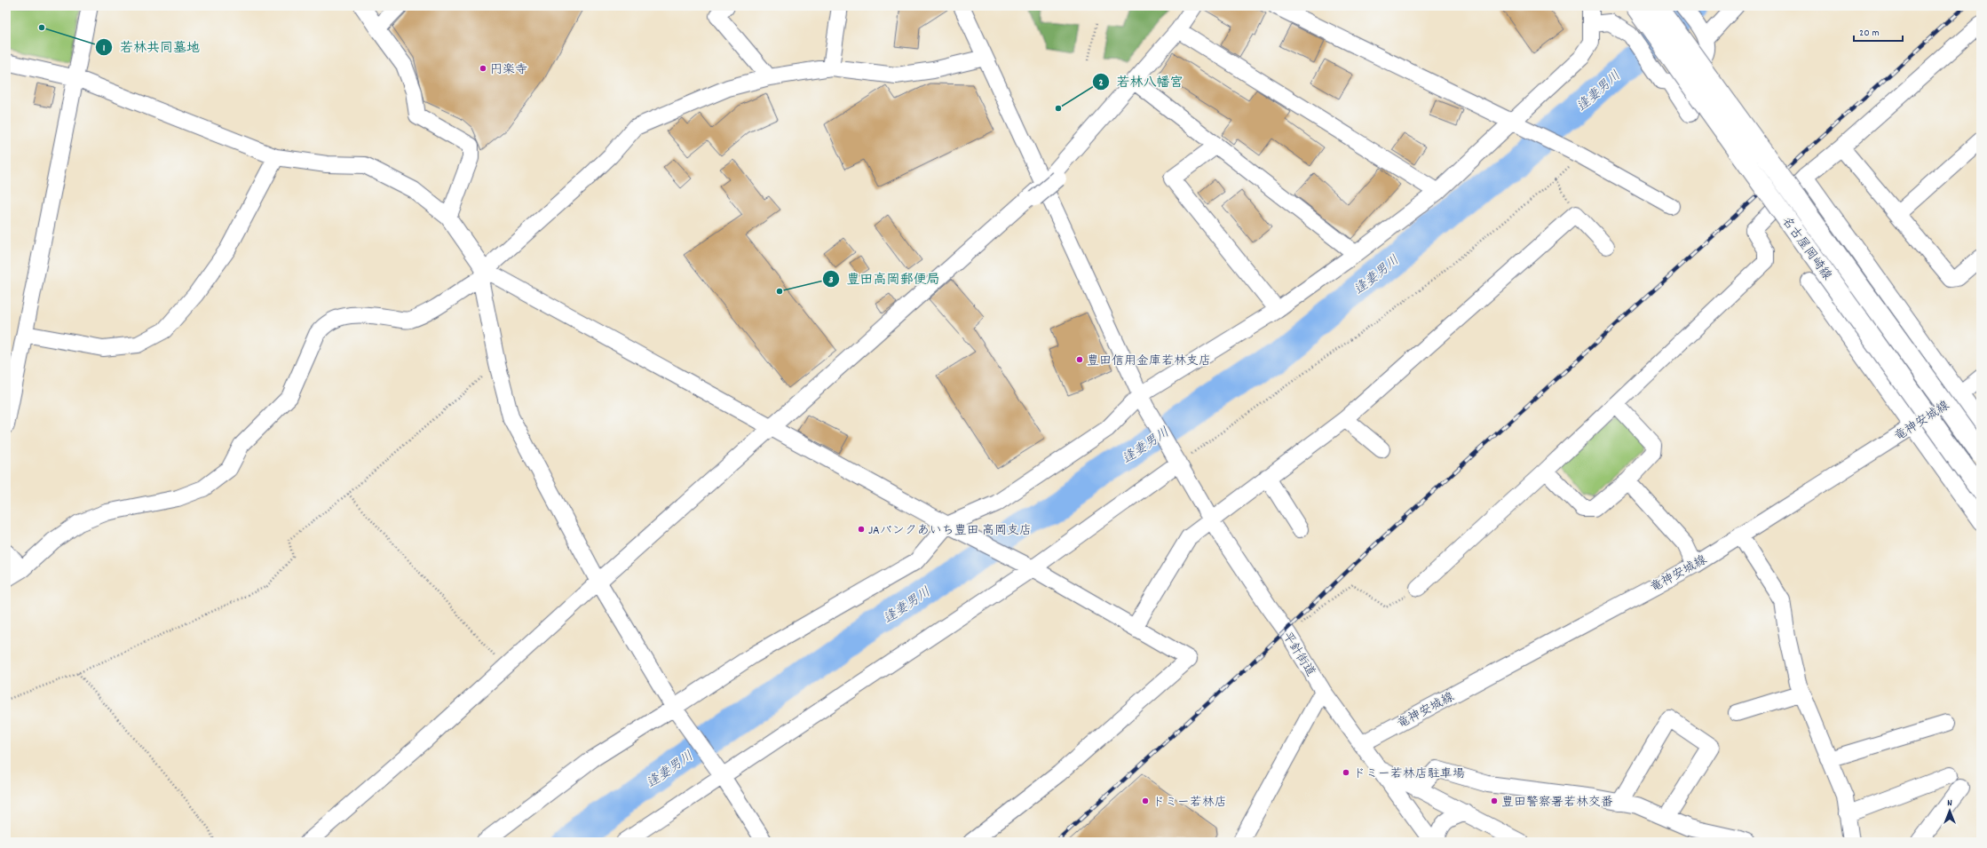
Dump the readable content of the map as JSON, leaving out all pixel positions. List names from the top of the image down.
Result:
{
  "streets": {
    "main road": ["名古屋岡崎線"],
    "street": ["竜神安城線", "平針街道"]
  },
  "crossings": [
    ["竜神安城線", "平針街道"]
  ],
  "water": ["逢妻男川"],
  "places": [
    "若林共同墓地",
    "円楽寺",
    "若林八幡宮",
    "豊田高岡郵便局",
    "豊田信用金庫若林支店",
    "JAバンクあいち豊田 高岡支店",
    "ドミー若林店駐車場",
    "ドミー若林店",
    "豊田警察署若林交番"
  ],
  "scale_bar": "20 m",
  "north": "top"
}
